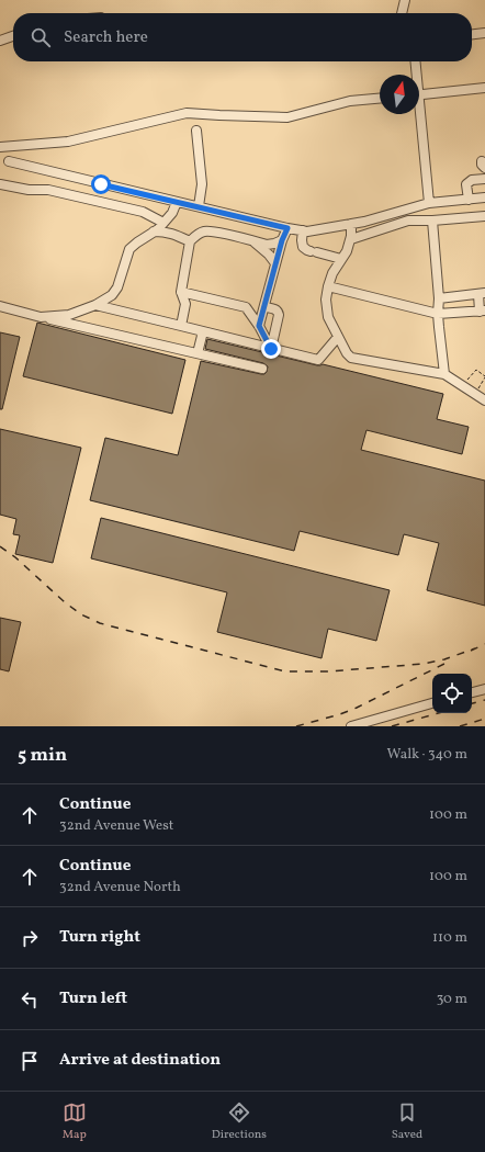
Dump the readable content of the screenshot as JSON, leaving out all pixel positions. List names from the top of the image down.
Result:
{
  "north": "top",
  "page": {
    "search": "Search here",
    "heading": ["5 min", "Walk · 340 m"],
    "list": [
      ["Continue", "32nd Avenue West", "100 m"],
      ["Continue", "32nd Avenue North", "100 m"],
      ["Turn right", "110 m"],
      ["Turn left", "30 m"],
      "Arrive at destination"
    ],
    "nav": ["Map", "Directions", "Saved"]
  }
}
